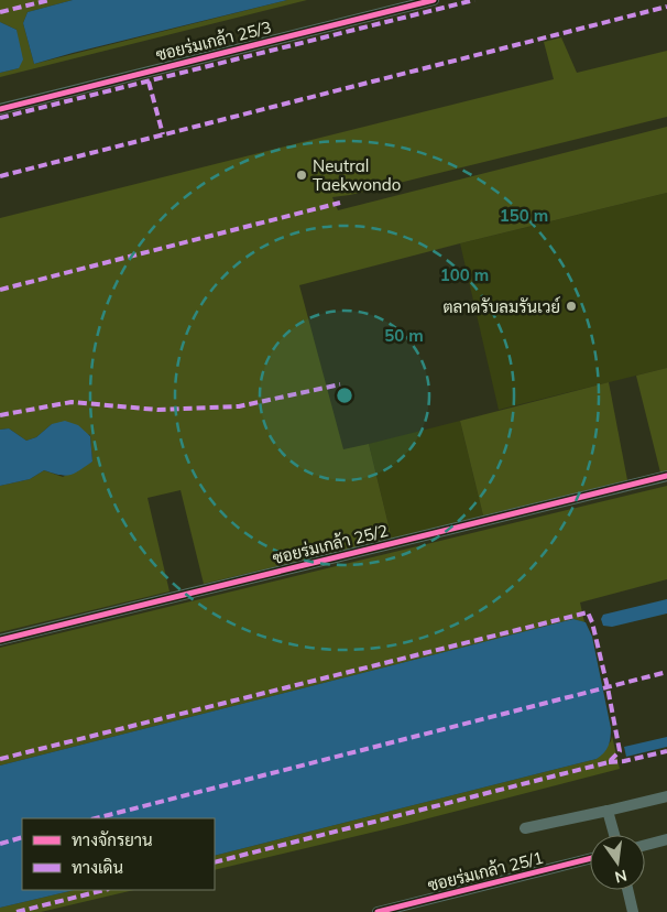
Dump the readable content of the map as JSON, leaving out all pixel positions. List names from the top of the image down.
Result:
{
  "streets": {
    "street": ["ซอยร่มเกล้า 25/3", "ซอยร่มเกล้า 25/2", "ซอยร่มเกล้า 25/1"]
  },
  "places": ["Neutral Taekwondo", "ตลาดรับลมรันเวย์"],
  "legend": ["ทางจักรยาน", "ทางเดิน"],
  "north": "bottom",
  "rings": ["150 m", "100 m", "50 m"]
}
